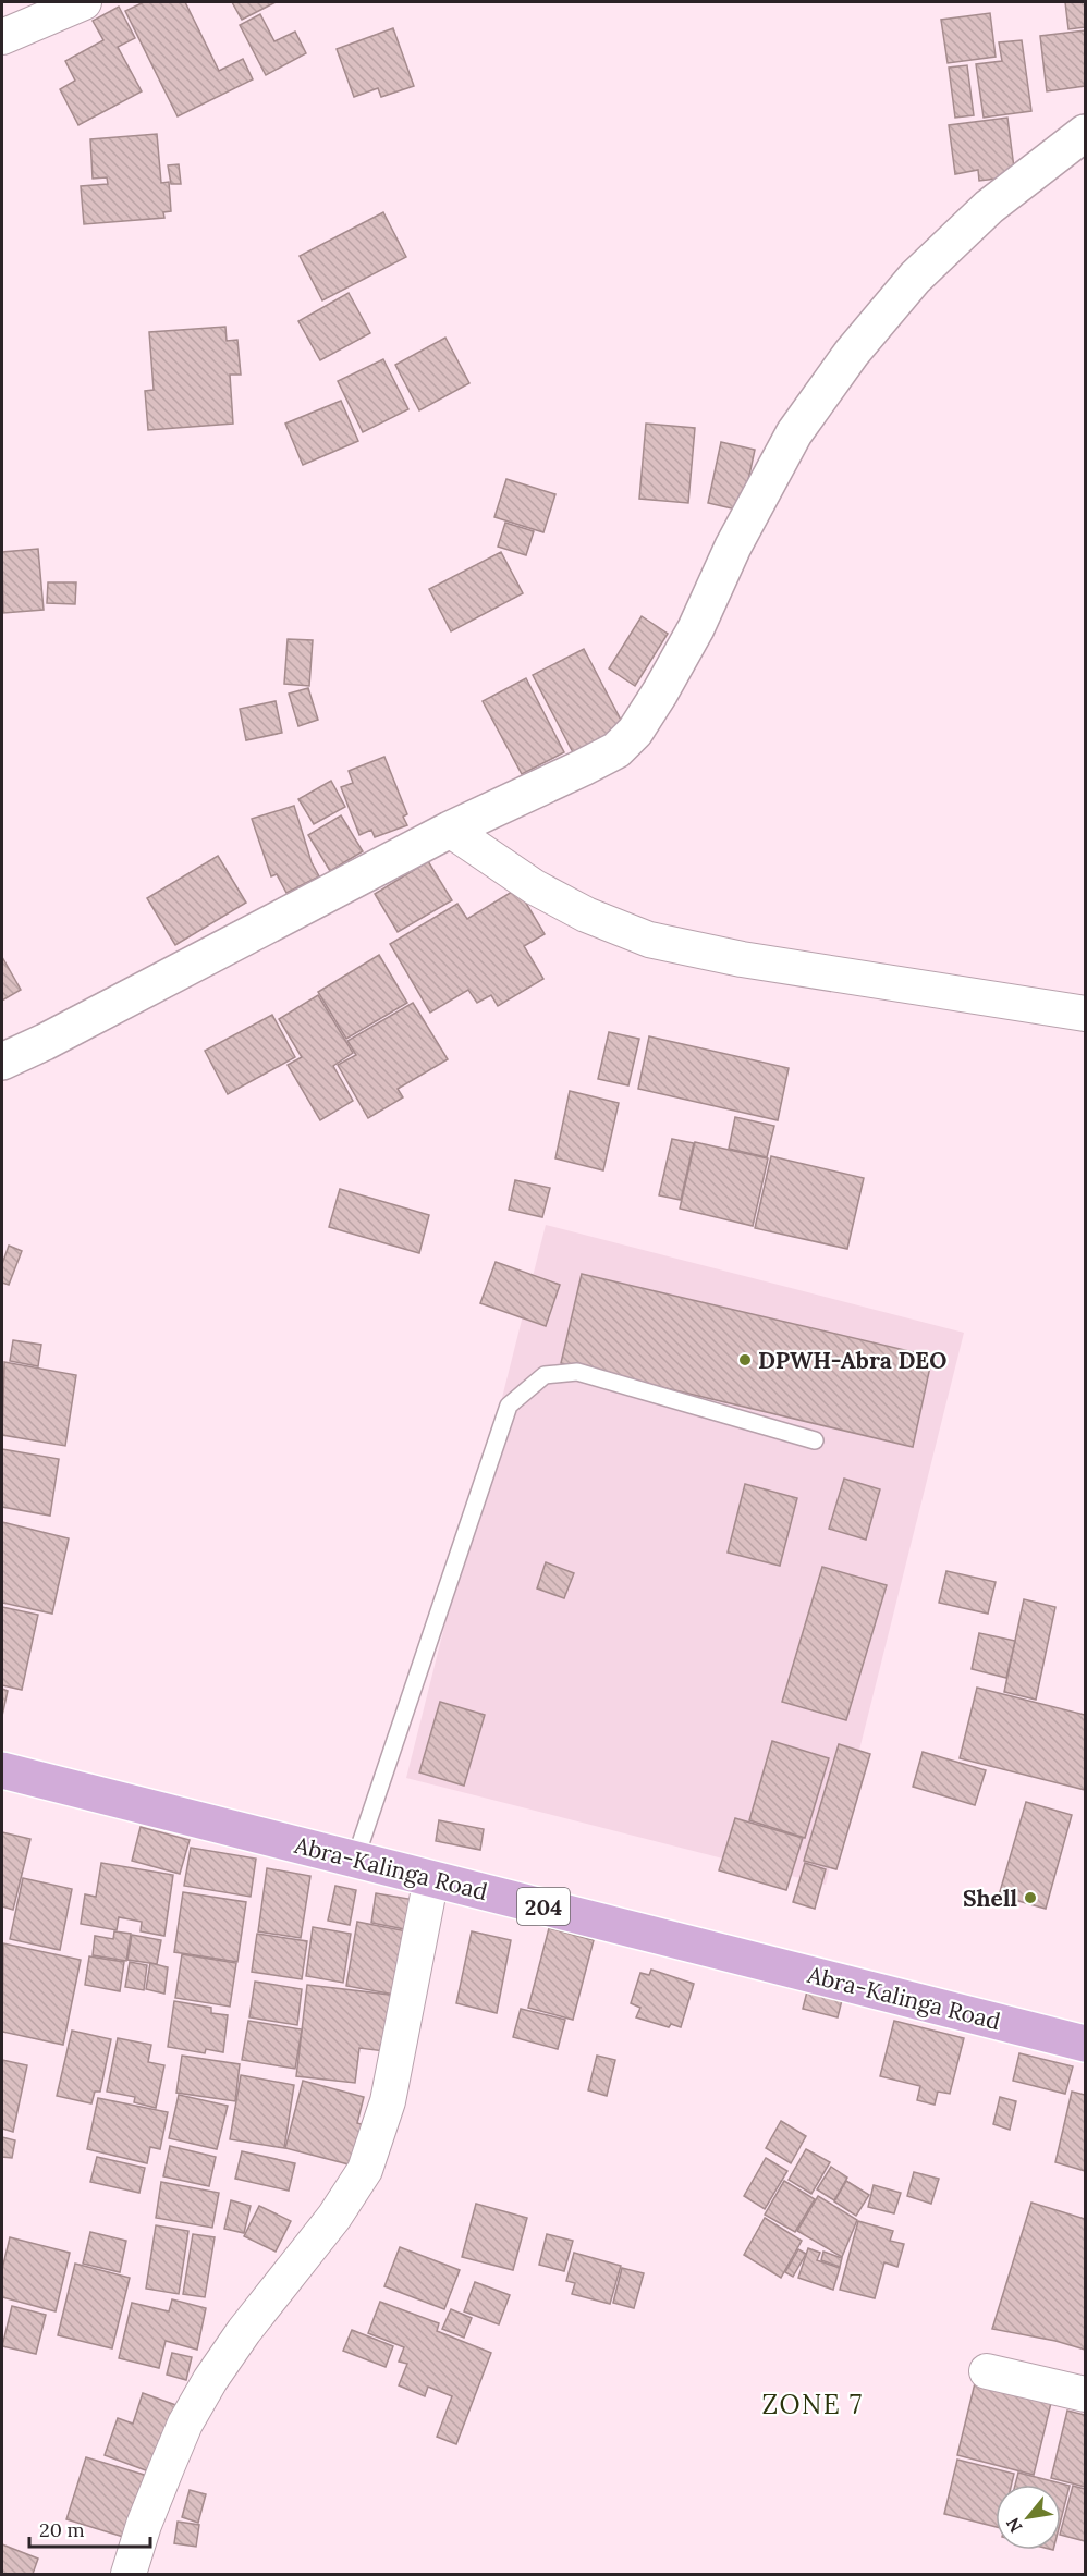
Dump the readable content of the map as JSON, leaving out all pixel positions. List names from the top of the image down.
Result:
{
  "streets": {
    "main road": ["Abra-Kalinga Road", "204"]
  },
  "districts": ["ZONE 7"],
  "places": ["DPWH-Abra DEO", "Shell"],
  "scale_bar": "20 m",
  "north": "bottom left"
}
